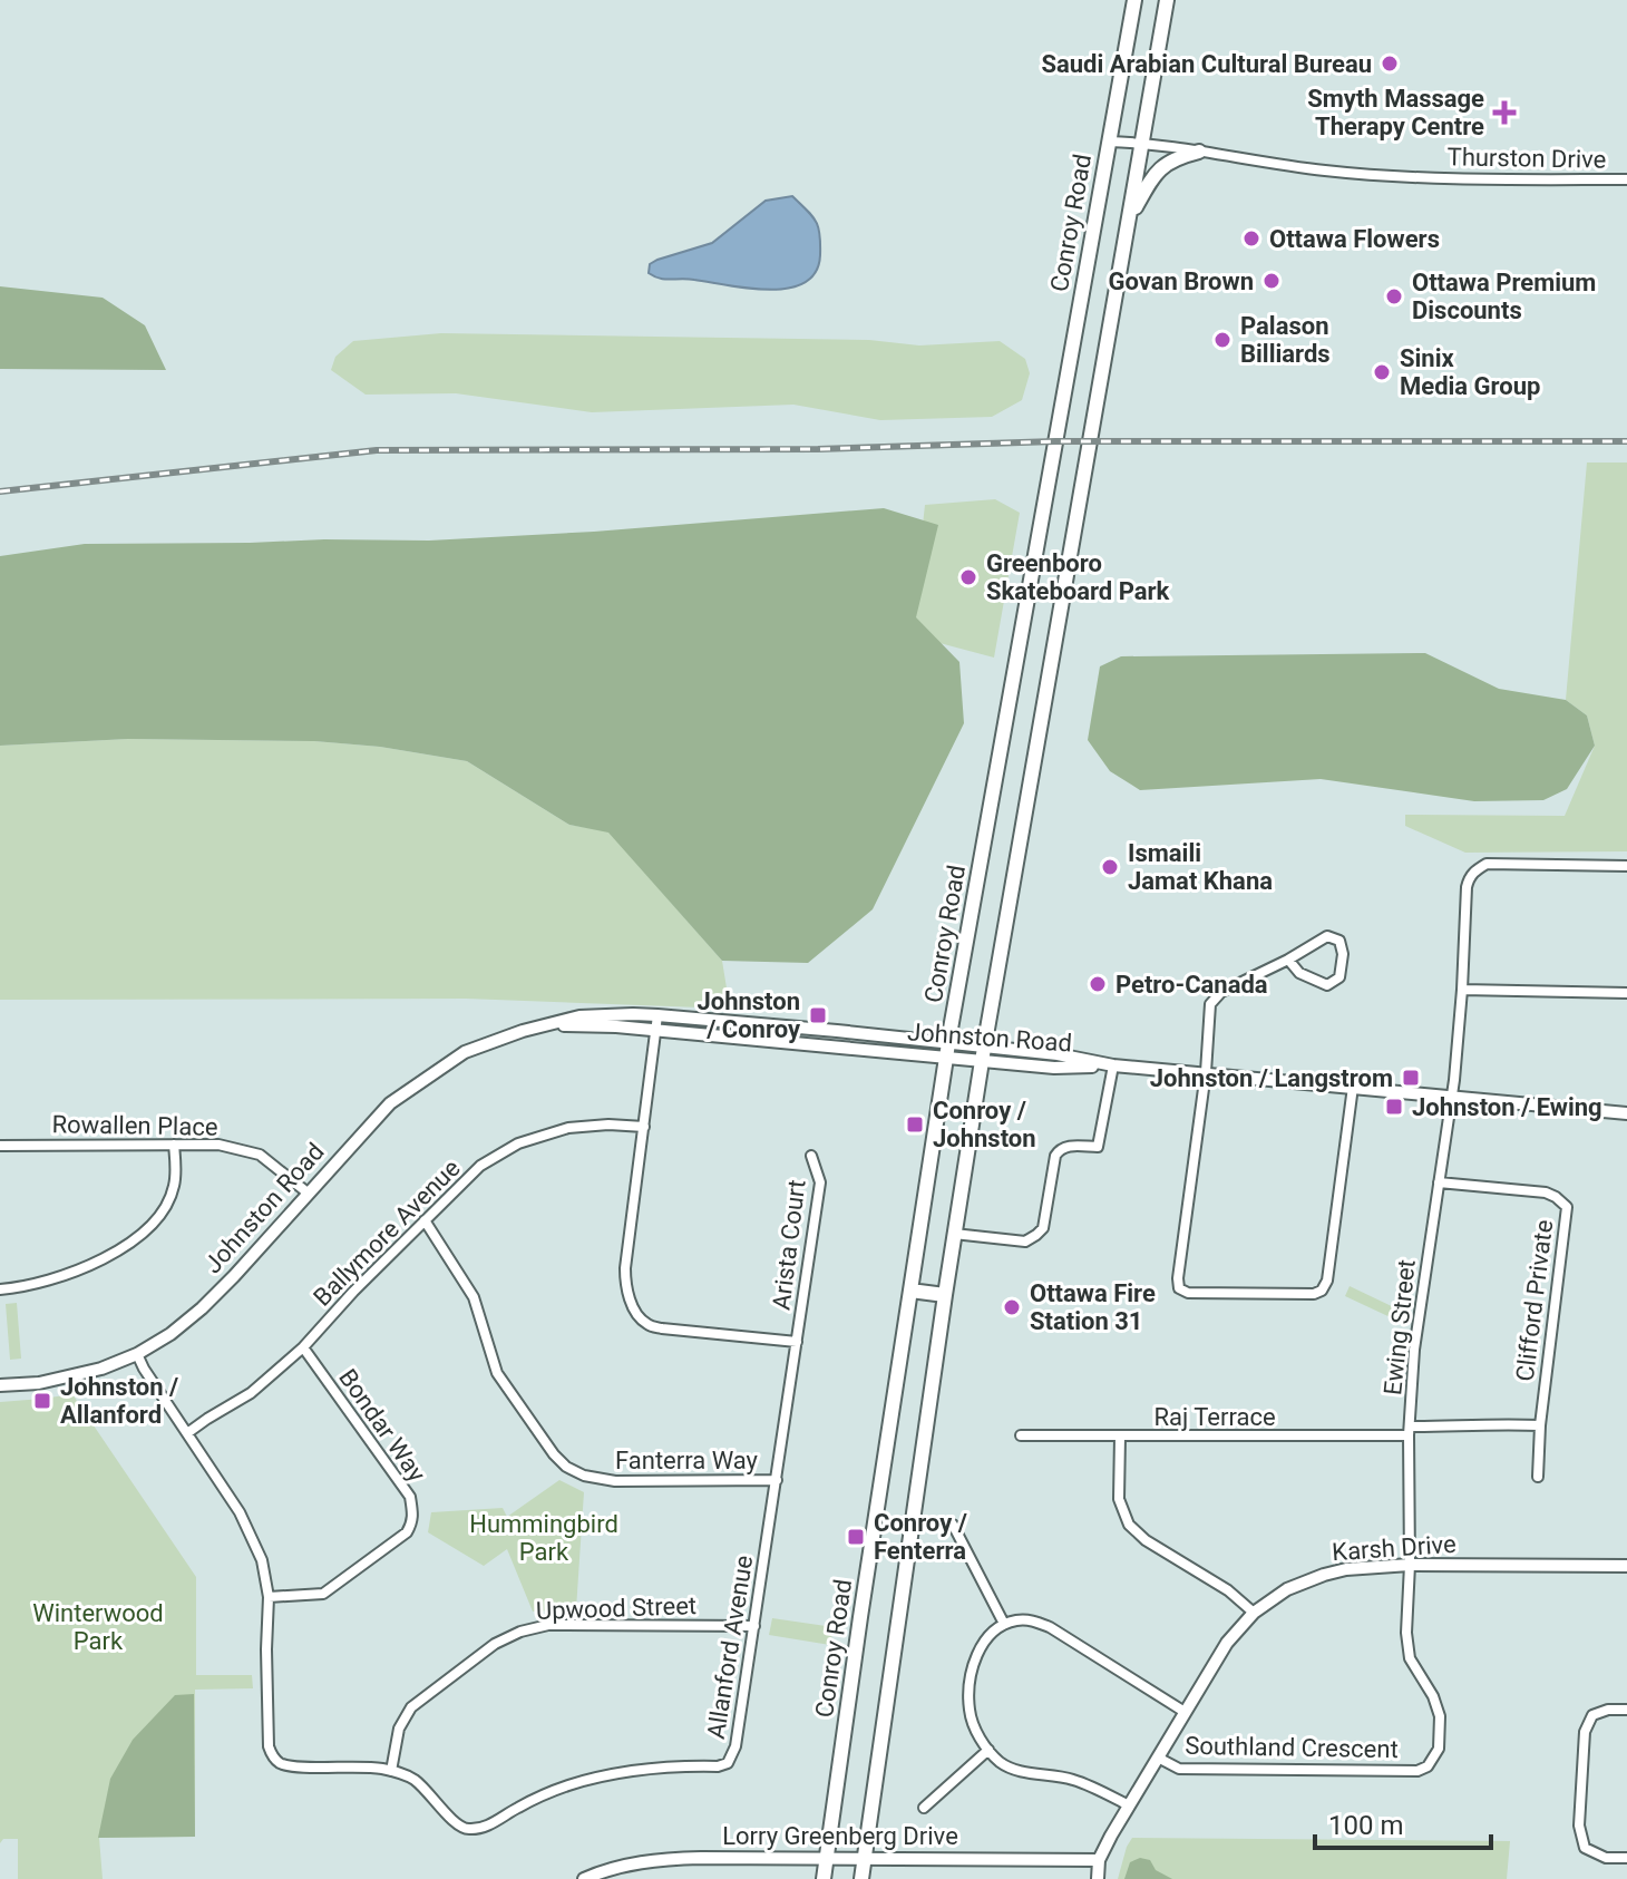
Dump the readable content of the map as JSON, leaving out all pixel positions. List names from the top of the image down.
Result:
{
  "streets": {
    "main road": ["Conroy Road"],
    "street": [
      "Thurston Drive",
      "Johnston Road",
      "Rowallen Place",
      "Ballymore Avenue",
      "Arista Court",
      "Clifford Private",
      "Ewing Street",
      "Raj Terrace",
      "Bondar Way",
      "Fanterra Way",
      "Karsh Drive",
      "Upwood Street",
      "Allanford Avenue",
      "Southland Crescent",
      "Lorry Greenberg Drive"
    ]
  },
  "crossings": [
    ["Thurston Drive", "Conroy Road"],
    ["Conroy Road", "Johnston Road"],
    ["Conroy Road", "Lorry Greenberg Drive"],
    ["Johnston Road", "Rowallen Place"],
    ["Johnston Road", "Ewing Street"],
    ["Johnston Road", "Allanford Avenue"],
    ["Ballymore Avenue", "Bondar Way"],
    ["Ballymore Avenue", "Fanterra Way"],
    ["Ballymore Avenue", "Allanford Avenue"],
    ["Arista Court", "Allanford Avenue"],
    ["Clifford Private", "Ewing Street"],
    ["Clifford Private", "Raj Terrace"],
    ["Ewing Street", "Raj Terrace"],
    ["Ewing Street", "Karsh Drive"],
    ["Ewing Street", "Southland Crescent"],
    ["Bondar Way", "Allanford Avenue"],
    ["Fanterra Way", "Allanford Avenue"],
    ["Karsh Drive", "Southland Crescent"],
    ["Karsh Drive", "Lorry Greenberg Drive"],
    ["Upwood Street", "Allanford Avenue"]
  ],
  "parks": ["Hummingbird Park", "Winterwood Park"],
  "places": {
    "other": [
      "Saudi Arabian Cultural Bureau",
      "Ottawa Flowers",
      "Govan Brown",
      "Ottawa Premium Discounts",
      "Palason Billiards",
      "Sinix Media Group",
      "Greenboro Skateboard Park",
      "Ismaili Jamat Khana",
      "Petro-Canada",
      "Ottawa Fire Station 31"
    ],
    "health": ["Smyth Massage Therapy Centre"],
    "transit": [
      "Johnston / Conroy",
      "Johnston / Langstrom",
      "Johnston / Ewing",
      "Conroy / Johnston",
      "Johnston / Allanford",
      "Conroy / Fenterra"
    ]
  },
  "scale_bar": "100 m"
}
